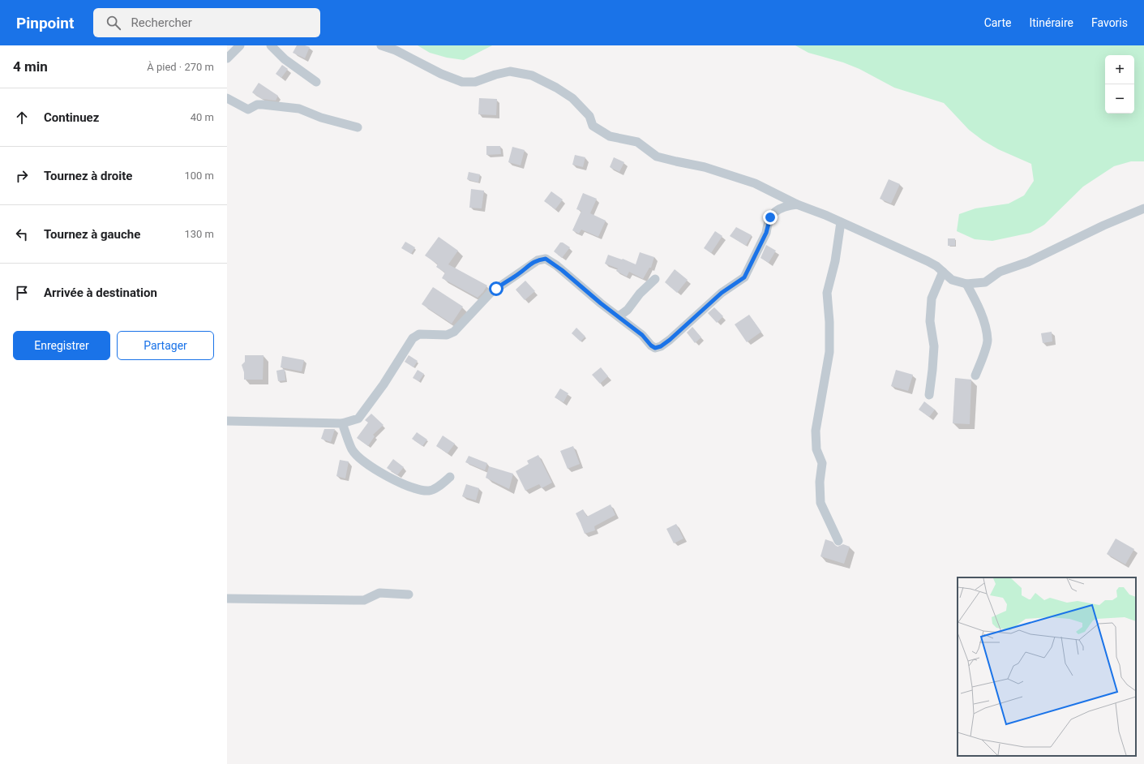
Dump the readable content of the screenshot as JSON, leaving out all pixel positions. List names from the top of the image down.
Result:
{
  "page": {
    "header": "Pinpoint",
    "search": "Rechercher",
    "nav": ["Carte", "Itinéraire", "Favoris"],
    "heading": ["4 min", "À pied · 270 m"],
    "map_buttons": ["+", "−"],
    "list": [
      ["Continuez", "40 m"],
      ["Tournez à droite", "100 m"],
      ["Tournez à gauche", "130 m"],
      "Arrivée à destination"
    ],
    "buttons": ["Enregistrer", "Partager"]
  }
}
